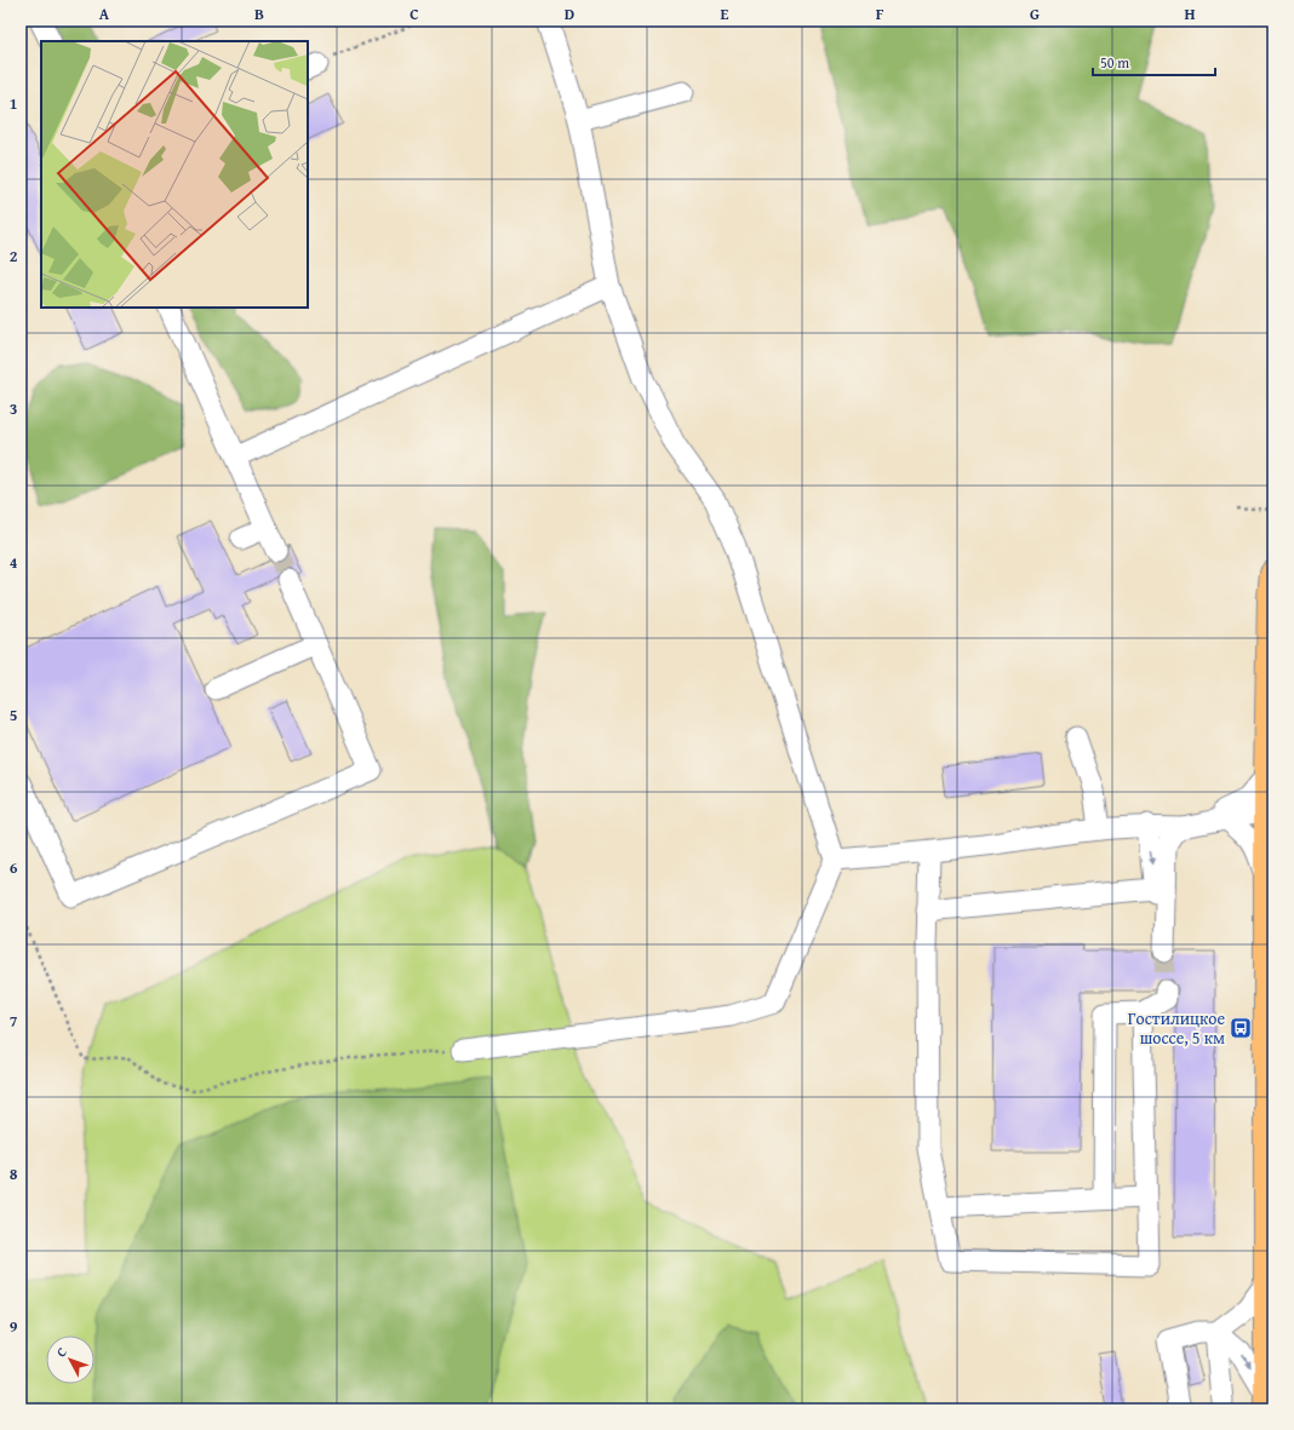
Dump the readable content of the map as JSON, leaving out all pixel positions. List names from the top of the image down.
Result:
{
  "places": {
    "bus stop": ["Гостилицкое шоссе, 5 км"]
  },
  "scale_bar": "50 m",
  "north": "top left",
  "grid": {
    "columns": [
      "A",
      "B",
      "C",
      "D",
      "E",
      "F",
      "G",
      "H"
    ],
    "rows": [
      "1",
      "2",
      "3",
      "4",
      "5",
      "6",
      "7",
      "8",
      "9"
    ]
  }
}
